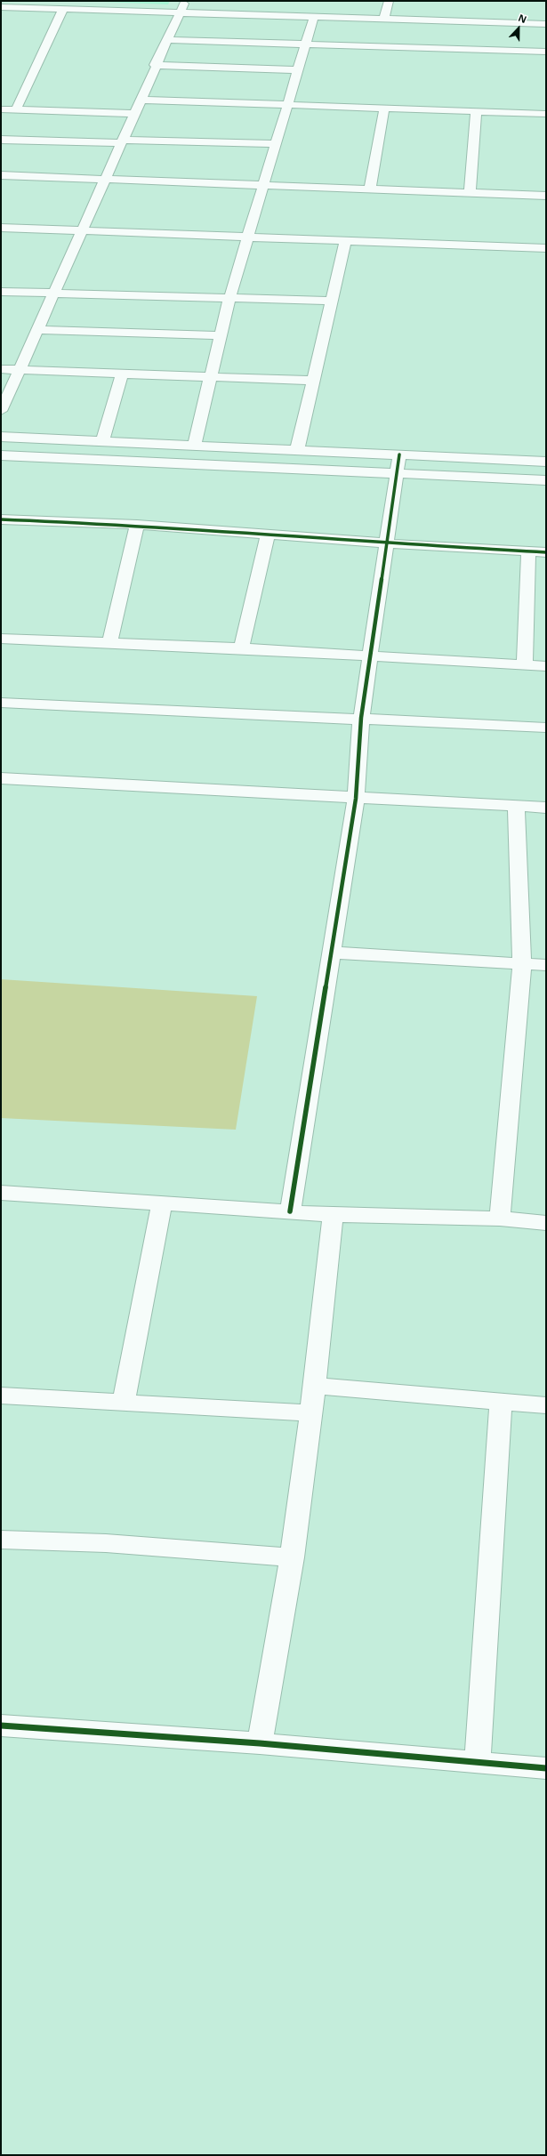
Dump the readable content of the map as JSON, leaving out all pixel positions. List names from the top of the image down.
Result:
{
  "north": "top"
}
